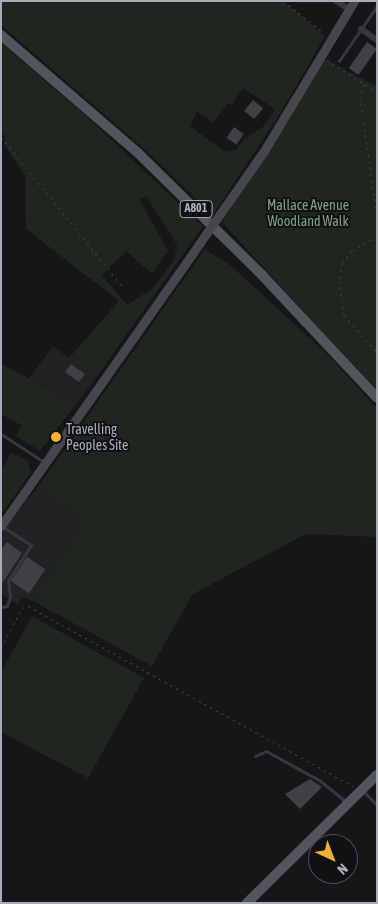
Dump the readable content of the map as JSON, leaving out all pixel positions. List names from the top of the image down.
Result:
{
  "streets": {
    "main road": ["A801"]
  },
  "parks": ["Mallace Avenue Woodland Walk"],
  "places": ["Travelling Peoples Site"],
  "north": "bottom right"
}
